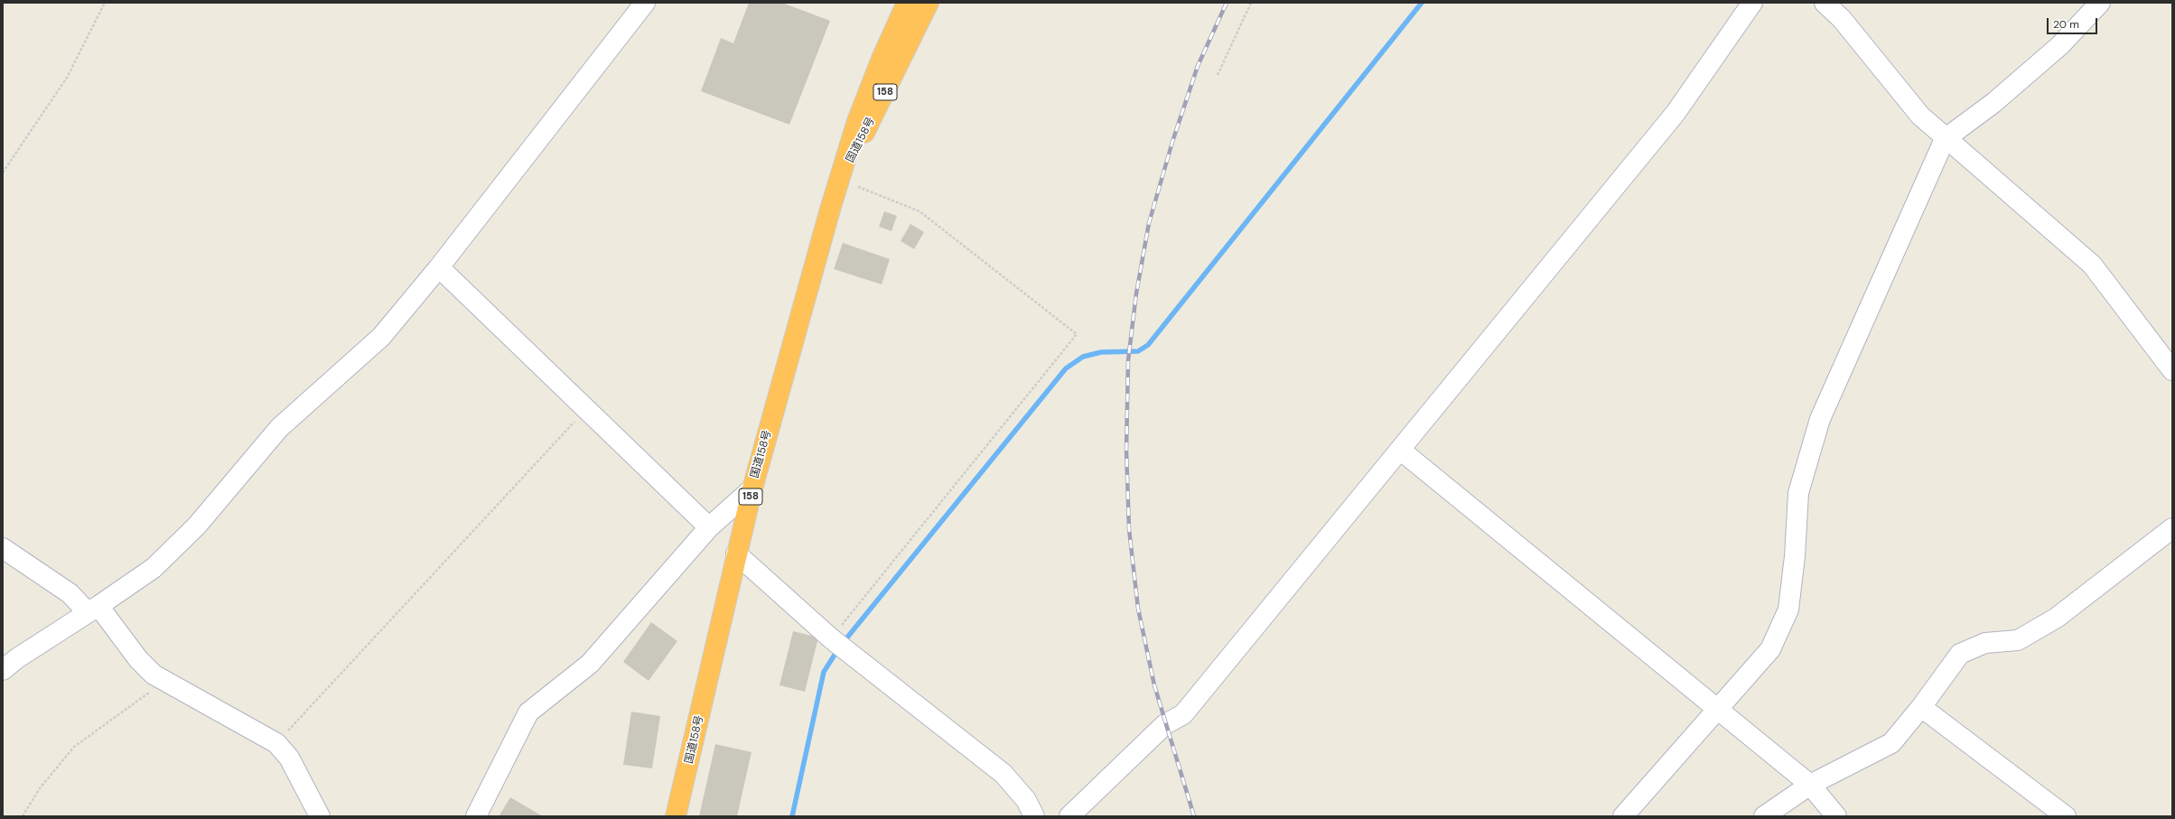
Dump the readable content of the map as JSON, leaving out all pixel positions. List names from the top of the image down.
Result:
{
  "streets": {
    "highway": ["158", "国道158号"]
  },
  "scale_bar": "20 m"
}
